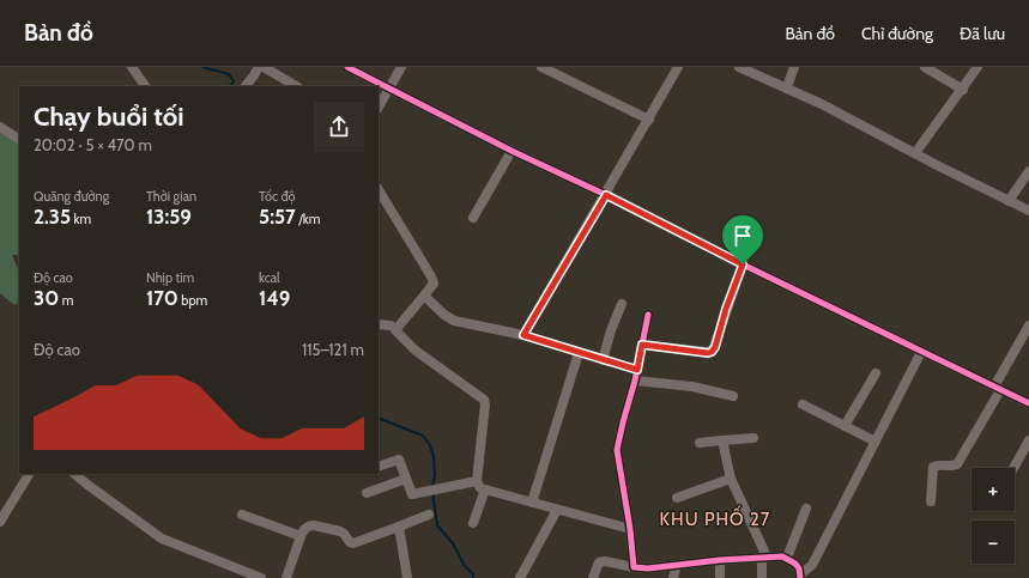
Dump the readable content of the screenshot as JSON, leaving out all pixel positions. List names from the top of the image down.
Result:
{
  "districts": ["KHU PHỐ 27"],
  "page": {
    "header": "Bản đồ",
    "nav": ["Bản đồ", "Chỉ đường", "Đã lưu"],
    "heading": ["Chạy buổi tối", "20:02 · 5 × 470 m"],
    "stats": [
      ["Quãng đường", "2.35 km"],
      ["Thời gian", "13:59"],
      ["Tốc độ", "5:57 /km"],
      ["Độ cao", "30 m"],
      ["Nhịp tim", "170 bpm"],
      ["kcal", "149"]
    ],
    "chart": ["Độ cao", "115–121 m"],
    "map_buttons": ["+", "−"]
  }
}
